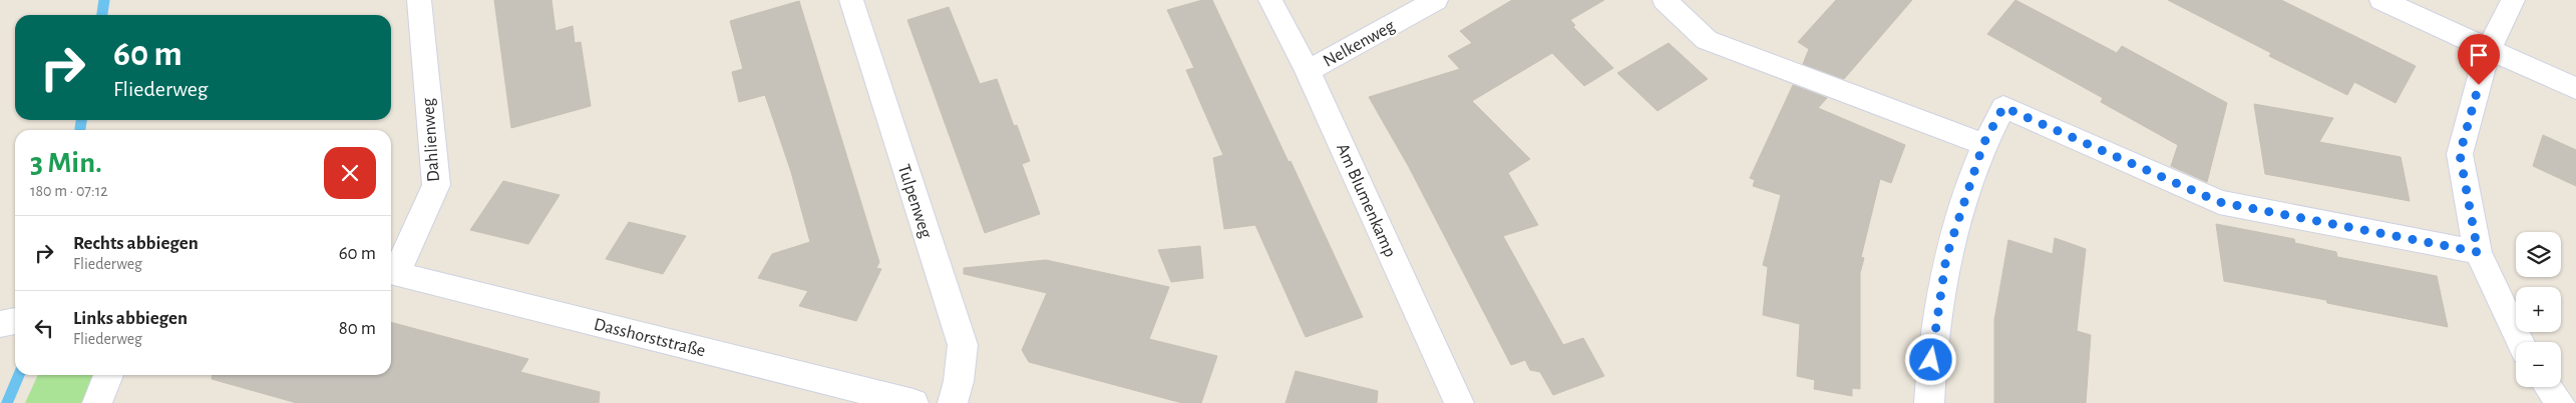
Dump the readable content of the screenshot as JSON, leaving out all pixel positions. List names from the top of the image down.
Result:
{
  "streets": {
    "street": [
      "Nelkenweg",
      "Dahlienweg",
      "Am Blumenkamp",
      "Tulpenweg",
      "Dasshorststraße"
    ]
  },
  "crossings": [
    ["Nelkenweg", "Am Blumenkamp"],
    ["Dahlienweg", "Dasshorststraße"]
  ],
  "page": {
    "turn": ["60 m", "Fliederweg"],
    "heading": ["3 Min.", "180 m · 07:12"],
    "list": [
      {
        "name": "Rechts abbiegen",
        "note": "Fliederweg",
        "value": "60 m"
      },
      {
        "name": "Links abbiegen",
        "note": "Fliederweg",
        "value": "80 m"
      }
    ],
    "map_buttons": ["+", "−"]
  }
}
